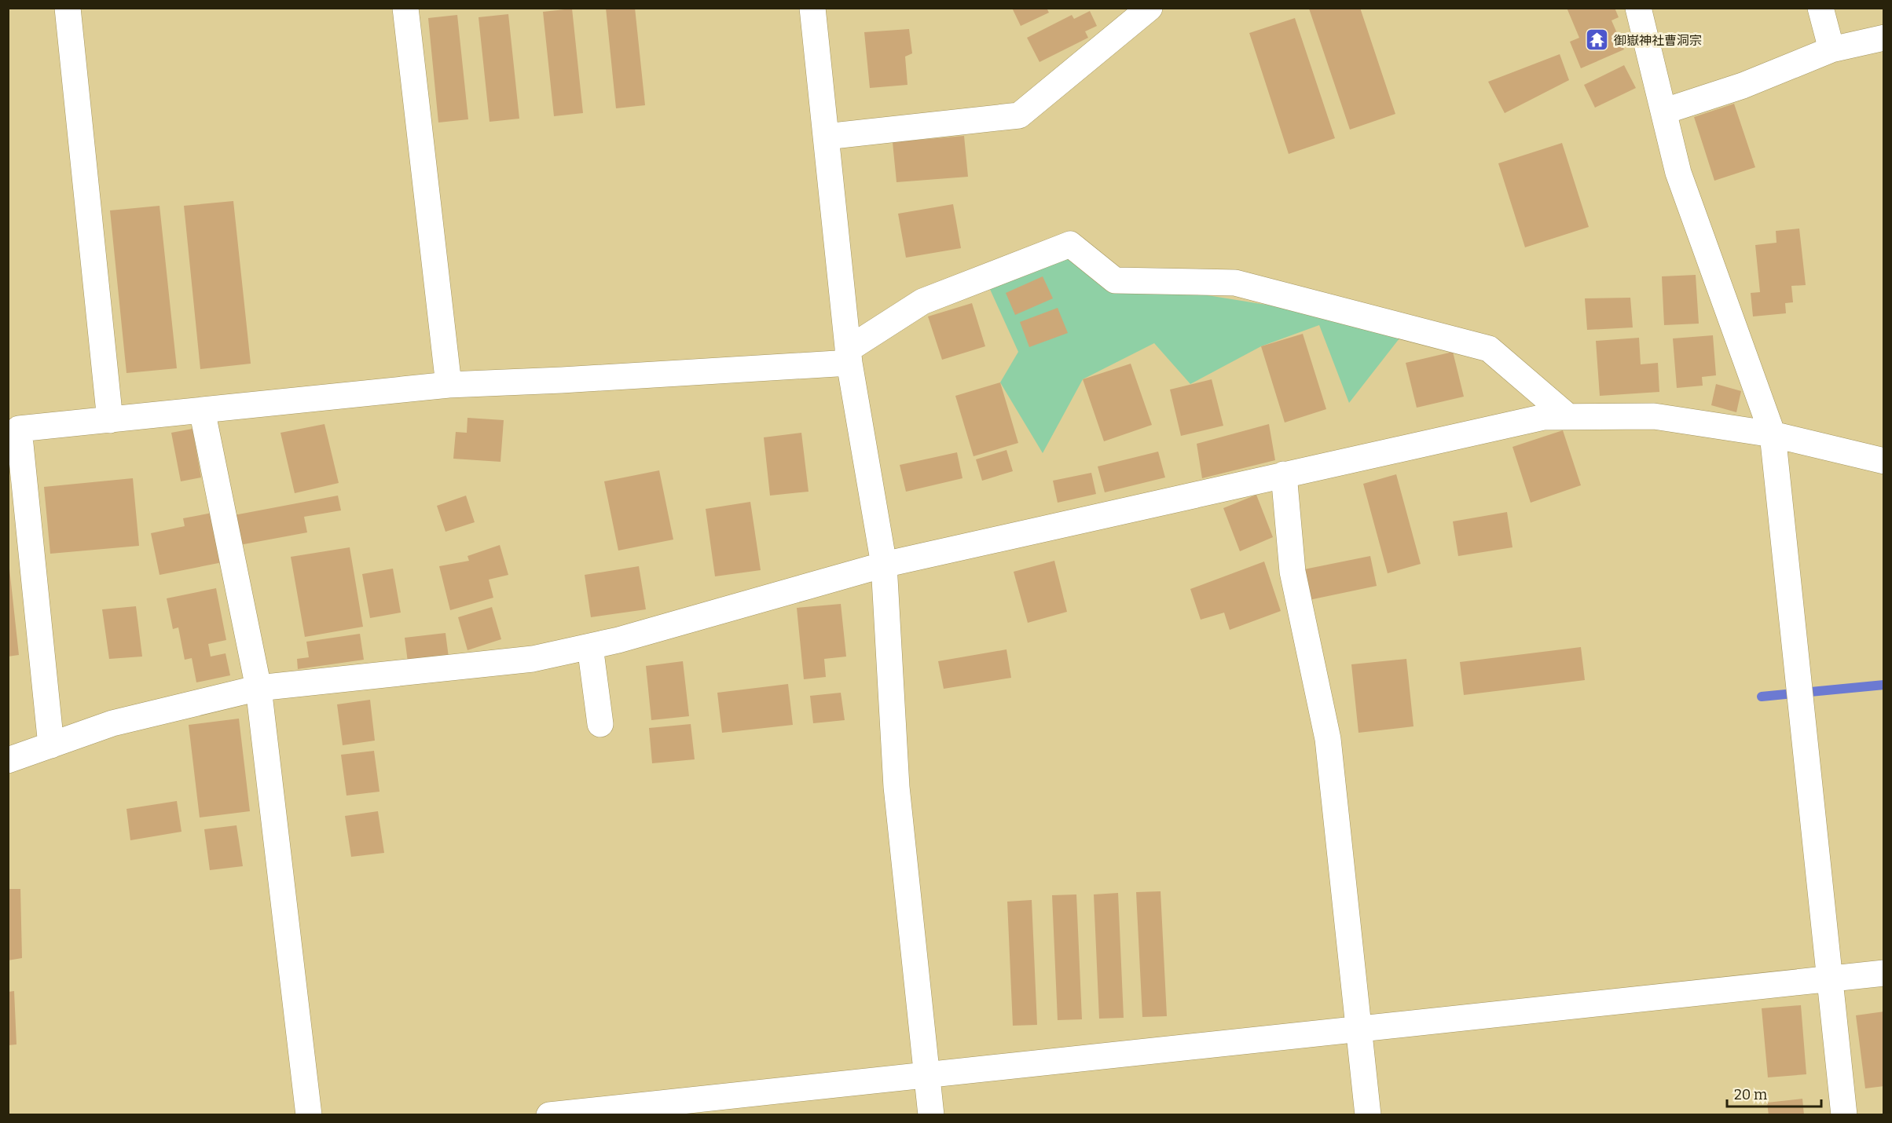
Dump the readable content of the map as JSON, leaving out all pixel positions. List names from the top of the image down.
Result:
{
  "places": {
    "temple": ["御嶽神社曹洞宗"]
  },
  "scale_bar": "20 m"
}
